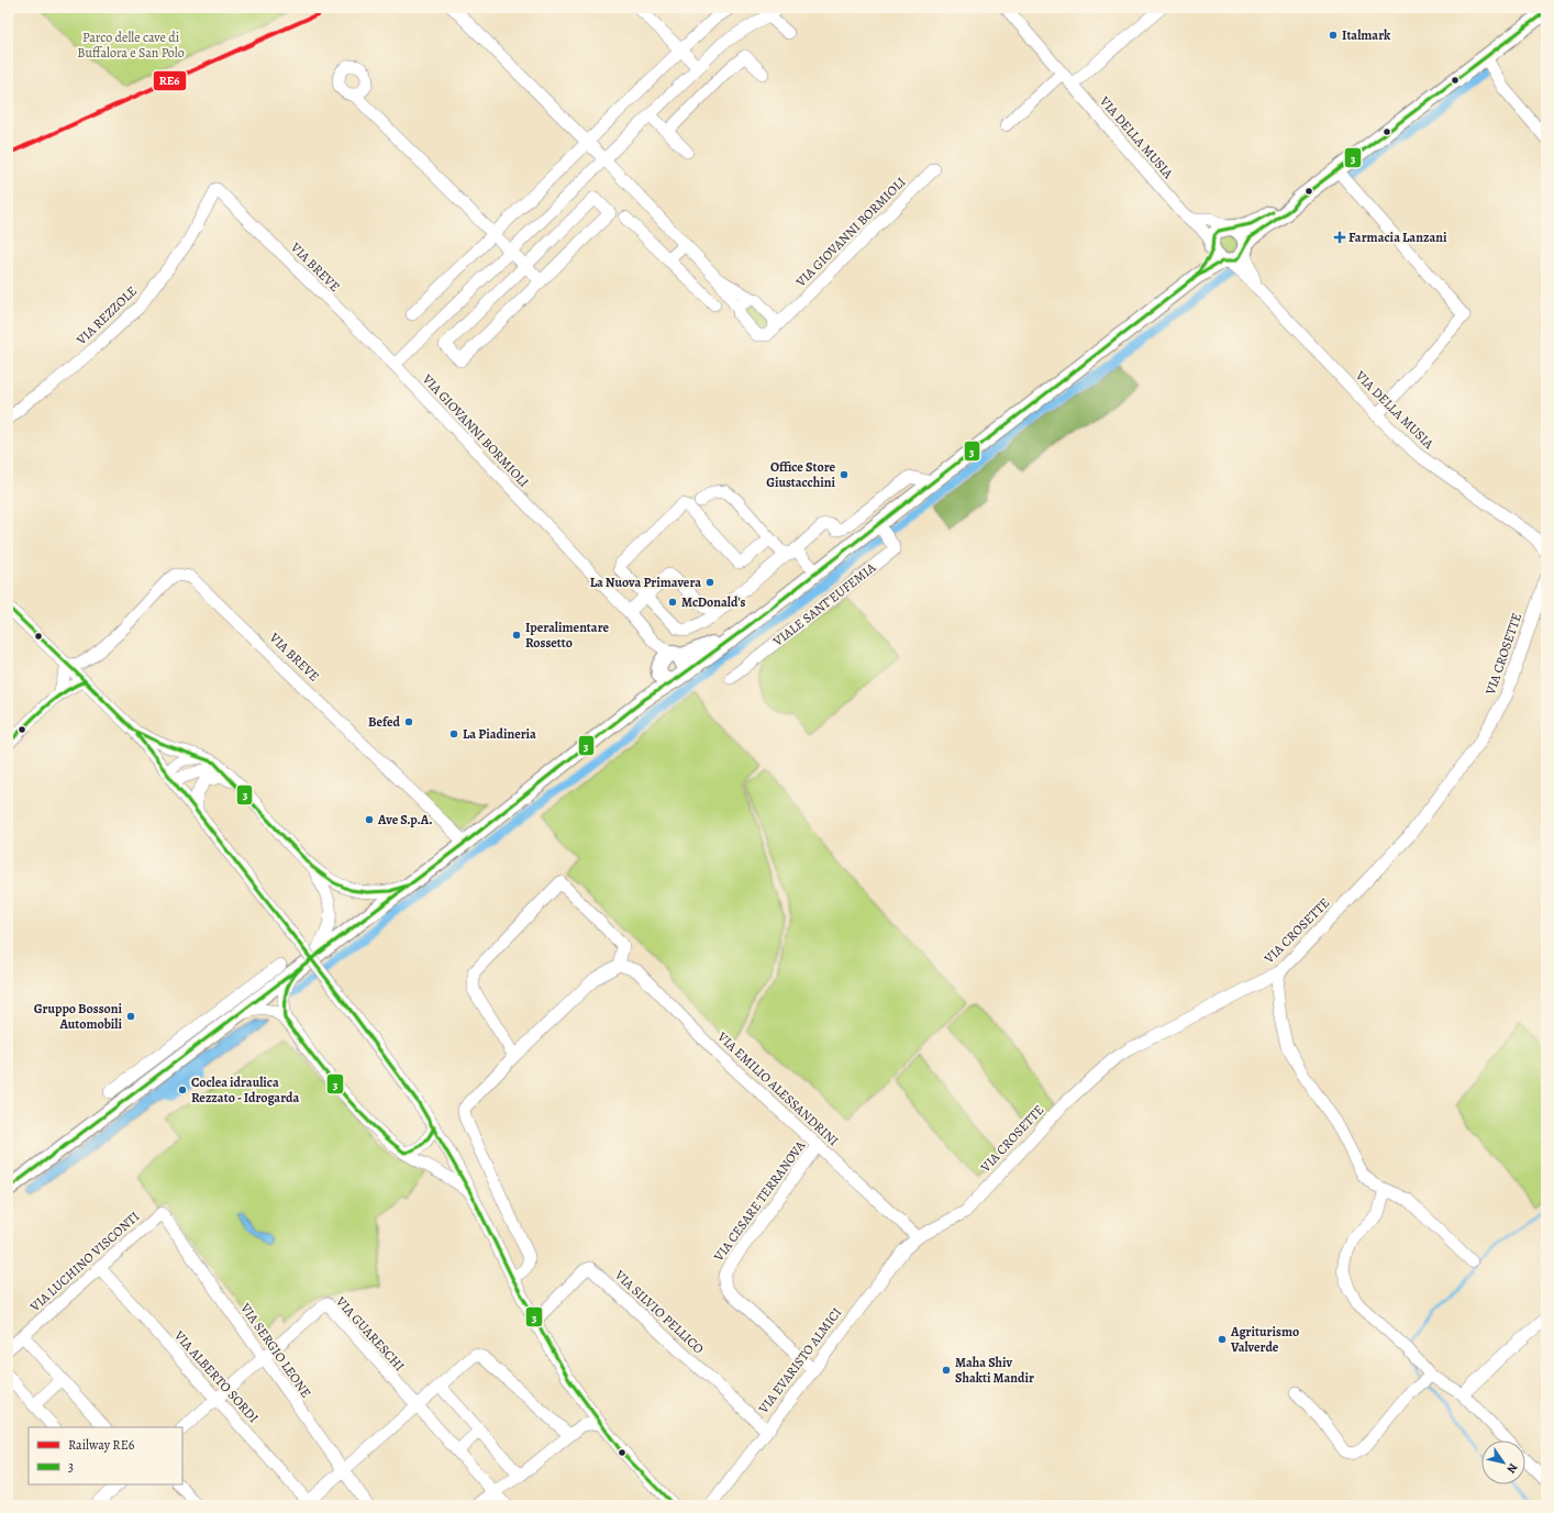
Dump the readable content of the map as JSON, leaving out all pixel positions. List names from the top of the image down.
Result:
{
  "streets": {
    "street": [
      "VIA DELLA MUSIA",
      "VIA GIOVANNI BORMIOLI",
      "VIA BREVE",
      "VIA REZZOLE",
      "VIALE SANT'EUFEMIA",
      "VIA CROSETTE",
      "VIA EMILIO ALESSANDRINI",
      "VIA CESARE TERRANOVA",
      "VIA LUCHINO VISCONTI",
      "VIA SILVIO PELLICO",
      "VIA GUARESCHI",
      "VIA SERGIO LEONE",
      "VIA EVARISTO ALMICI",
      "VIA ALBERTO SORDI"
    ]
  },
  "crossings": [
    ["VIA GIOVANNI BORMIOLI", "VIA BREVE"],
    ["VIA BREVE", "VIA REZZOLE"],
    ["VIA CROSETTE", "VIA EMILIO ALESSANDRINI"],
    ["VIA CROSETTE", "VIA EVARISTO ALMICI"],
    ["VIA EMILIO ALESSANDRINI", "VIA CESARE TERRANOVA"],
    ["VIA EMILIO ALESSANDRINI", "VIA EVARISTO ALMICI"],
    ["VIA CESARE TERRANOVA", "VIA EVARISTO ALMICI"],
    ["VIA LUCHINO VISCONTI", "VIA SERGIO LEONE"],
    ["VIA LUCHINO VISCONTI", "VIA ALBERTO SORDI"],
    ["VIA SILVIO PELLICO", "VIA EVARISTO ALMICI"],
    ["VIA GUARESCHI", "VIA SERGIO LEONE"],
    ["VIA GUARESCHI", "VIA ALBERTO SORDI"]
  ],
  "parks": ["Parco delle cave di Buffalora e San Polo"],
  "places": {
    "other": [
      "Italmark",
      "Office Store Giustacchini",
      "La Nuova Primavera",
      "McDonald's",
      "Iperalimentare Rossetto",
      "Befed",
      "La Piadineria",
      "Ave S.p.A.",
      "Gruppo Bossoni Automobili",
      "Coclea idraulica Rezzato - Idrogarda",
      "Agriturismo Valverde",
      "Maha Shiv Shakti Mandir"
    ],
    "health": ["Farmacia Lanzani"]
  },
  "lines": ["rail line RE6", "transit line 3"],
  "legend": ["Railway RE6", "3"],
  "north": "bottom right"
}
